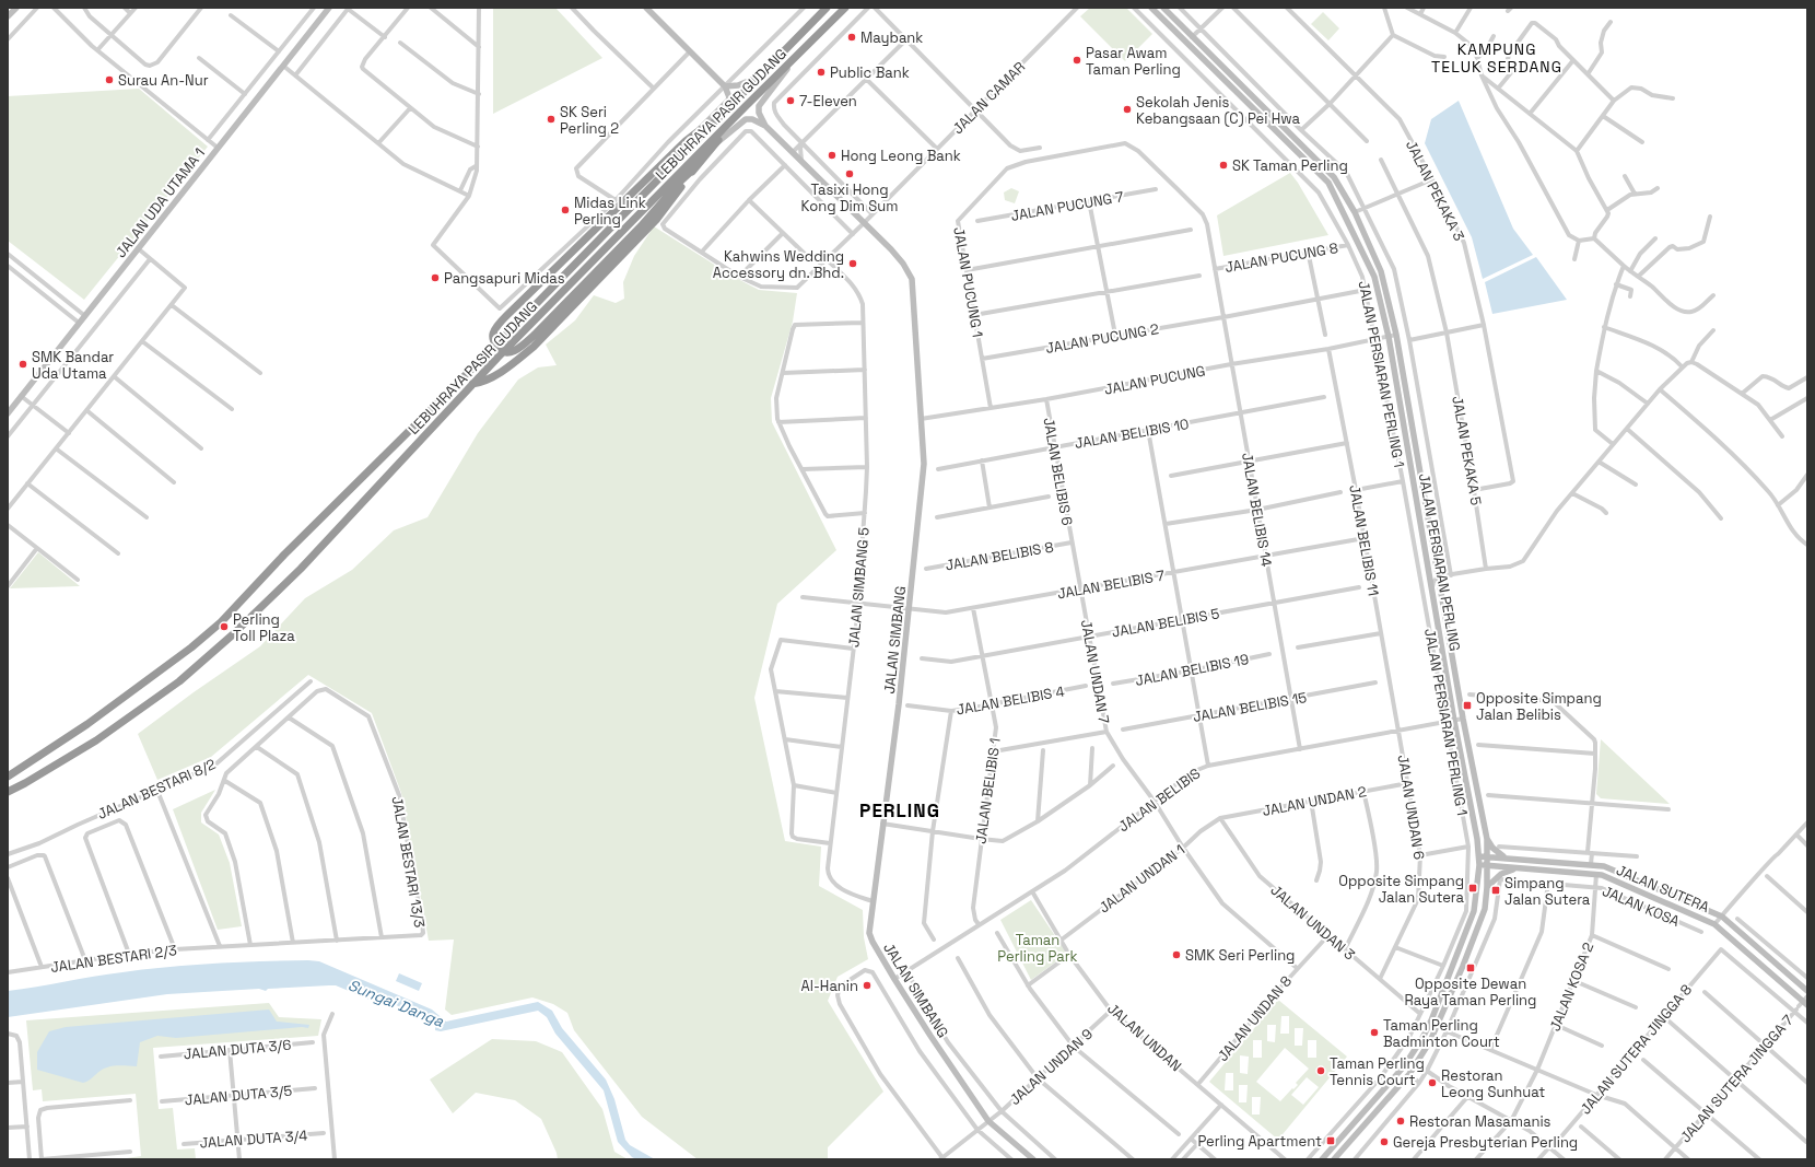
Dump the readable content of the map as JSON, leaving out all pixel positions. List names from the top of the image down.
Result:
{
  "streets": {
    "highway": ["LEBUHRAYA PASIR GUDANG"],
    "street": [
      "JALAN CAMAR",
      "JALAN PEKAKA 3",
      "JALAN UDA UTAMA 1",
      "JALAN PUCUNG 7",
      "JALAN PUCUNG 8",
      "JALAN PUCUNG 1",
      "JALAN PUCUNG 2",
      "JALAN PERSIARAN PERLING 1",
      "JALAN PUCUNG",
      "JALAN BELIBIS 10",
      "JALAN PEKAKA 5",
      "JALAN BELIBIS 6",
      "JALAN BELIBIS 14",
      "JALAN BELIBIS 11",
      "JALAN BELIBIS 8",
      "JALAN PERSIARAN PERLING",
      "JALAN BELIBIS 7",
      "JALAN SIMBANG 5",
      "JALAN BELIBIS 5",
      "JALAN SIMBANG",
      "JALAN BELIBIS 19",
      "JALAN UNDAN 7",
      "JALAN BELIBIS 4",
      "JALAN BELIBIS 15",
      "JALAN BESTARI 8/2",
      "JALAN BELIBIS 1",
      "JALAN BELIBIS",
      "JALAN UNDAN 2",
      "JALAN UNDAN 6",
      "JALAN BESTARI 13/3",
      "JALAN UNDAN 1",
      "JALAN SUTERA",
      "JALAN KOSA",
      "JALAN UNDAN 3",
      "JALAN BESTARI 2/3",
      "JALAN KOSA 2",
      "JALAN UNDAN 8",
      "JALAN UNDAN",
      "JALAN DUTA 3/6",
      "JALAN SUTERA JINGGA 8",
      "JALAN UNDAN 9",
      "JALAN SUTERA JINGGA 7",
      "JALAN DUTA 3/5",
      "JALAN DUTA 3/4"
    ]
  },
  "crossings": [
    ["JALAN CAMAR", "JALAN SIMBANG 5"],
    ["JALAN CAMAR", "JALAN SIMBANG"],
    ["JALAN PEKAKA 3", "JALAN PEKAKA 5"],
    ["JALAN PUCUNG 8", "JALAN PUCUNG 1"],
    ["JALAN PUCUNG 8", "JALAN PERSIARAN PERLING 1"],
    ["JALAN PUCUNG 8", "JALAN BELIBIS 14"],
    ["JALAN PUCUNG 1", "JALAN PUCUNG 2"],
    ["JALAN PUCUNG 1", "JALAN PUCUNG"],
    ["JALAN PUCUNG 1", "JALAN BELIBIS 14"],
    ["JALAN PUCUNG 2", "JALAN PERSIARAN PERLING 1"],
    ["JALAN PUCUNG 2", "JALAN BELIBIS 14"],
    ["JALAN PERSIARAN PERLING 1", "JALAN PUCUNG"],
    ["JALAN PERSIARAN PERLING 1", "JALAN BELIBIS"],
    ["JALAN PERSIARAN PERLING 1", "JALAN UNDAN 3"],
    ["JALAN PUCUNG", "JALAN BELIBIS 6"],
    ["JALAN PUCUNG", "JALAN BELIBIS 14"],
    ["JALAN PUCUNG", "JALAN BELIBIS 11"],
    ["JALAN PUCUNG", "JALAN PERSIARAN PERLING"],
    ["JALAN PUCUNG", "JALAN SIMBANG"],
    ["JALAN BELIBIS 10", "JALAN BELIBIS 6"],
    ["JALAN BELIBIS 10", "JALAN BELIBIS 14"],
    ["JALAN BELIBIS 6", "JALAN BELIBIS 8"],
    ["JALAN BELIBIS 6", "JALAN UNDAN 7"],
    ["JALAN BELIBIS 14", "JALAN BELIBIS 7"],
    ["JALAN BELIBIS 14", "JALAN BELIBIS 5"],
    ["JALAN BELIBIS 14", "JALAN BELIBIS 15"],
    ["JALAN BELIBIS 14", "JALAN BELIBIS"],
    ["JALAN BELIBIS 11", "JALAN BELIBIS 7"],
    ["JALAN BELIBIS 11", "JALAN BELIBIS"],
    ["JALAN BELIBIS 11", "JALAN UNDAN 6"],
    ["JALAN BELIBIS 8", "JALAN UNDAN 7"],
    ["JALAN PERSIARAN PERLING", "JALAN BELIBIS"],
    ["JALAN PERSIARAN PERLING", "JALAN SUTERA"],
    ["JALAN BELIBIS 7", "JALAN SIMBANG 5"],
    ["JALAN BELIBIS 7", "JALAN SIMBANG"],
    ["JALAN BELIBIS 7", "JALAN UNDAN 7"],
    ["JALAN BELIBIS 7", "JALAN BELIBIS 1"],
    ["JALAN SIMBANG 5", "JALAN SIMBANG"],
    ["JALAN BELIBIS 5", "JALAN UNDAN 7"],
    ["JALAN BELIBIS 5", "JALAN BELIBIS 1"],
    ["JALAN SIMBANG", "JALAN BELIBIS"],
    ["JALAN SIMBANG", "JALAN UNDAN 9"],
    ["JALAN UNDAN 7", "JALAN BELIBIS"],
    ["JALAN UNDAN 7", "JALAN UNDAN 1"],
    ["JALAN UNDAN 7", "JALAN UNDAN 8"],
    ["JALAN BELIBIS 4", "JALAN BELIBIS 1"],
    ["JALAN BELIBIS 1", "JALAN BELIBIS"],
    ["JALAN BELIBIS", "JALAN UNDAN 6"],
    ["JALAN BELIBIS", "JALAN UNDAN"],
    ["JALAN UNDAN 2", "JALAN UNDAN 6"],
    ["JALAN UNDAN 2", "JALAN UNDAN 1"],
    ["JALAN UNDAN 2", "JALAN UNDAN 3"],
    ["JALAN UNDAN 6", "JALAN UNDAN 3"],
    ["JALAN BESTARI 13/3", "JALAN BESTARI 2/3"],
    ["JALAN UNDAN 1", "JALAN UNDAN 3"],
    ["JALAN UNDAN 1", "JALAN UNDAN"],
    ["JALAN SUTERA", "JALAN KOSA 2"],
    ["JALAN SUTERA", "JALAN SUTERA JINGGA 8"],
    ["JALAN SUTERA", "JALAN SUTERA JINGGA 7"],
    ["JALAN KOSA", "JALAN KOSA 2"],
    ["JALAN UNDAN 3", "JALAN UNDAN 8"],
    ["JALAN UNDAN 8", "JALAN UNDAN"],
    ["JALAN UNDAN", "JALAN UNDAN 9"],
    ["JALAN SUTERA JINGGA 8", "JALAN SUTERA JINGGA 7"]
  ],
  "districts": ["KAMPUNG TELUK SERDANG", "PERLING"],
  "water": ["Sungai Danga"],
  "parks": ["Taman Perling Park"],
  "places": {
    "other": [
      "Maybank",
      "Pasar Awam Taman Perling",
      "Public Bank",
      "Surau An-Nur",
      "7-Eleven",
      "Sekolah Jenis Kebangsaan (C) Pei Hwa",
      "SK Seri Perling 2",
      "Hong Leong Bank",
      "SK Taman Perling",
      "Tasixi Hong Kong Dim Sum",
      "Midas Link Perling",
      "Kahwins Wedding Accessory dn. Bhd.",
      "Pangsapuri Midas",
      "SMK Bandar Uda Utama",
      "Perling Toll Plaza",
      "SMK Seri Perling",
      "Al-Hanin",
      "Taman Perling Badminton Court",
      "Taman Perling Tennis Court",
      "Restoran Leong Sunhuat",
      "Restoran Masamanis",
      "Gereja Presbyterian Perling"
    ],
    "transit": [
      "Opposite Simpang Jalan Belibis",
      "Opposite Simpang Jalan Sutera",
      "Simpang Jalan Sutera",
      "Opposite Dewan Raya Taman Perling",
      "Perling Apartment"
    ]
  }
}
